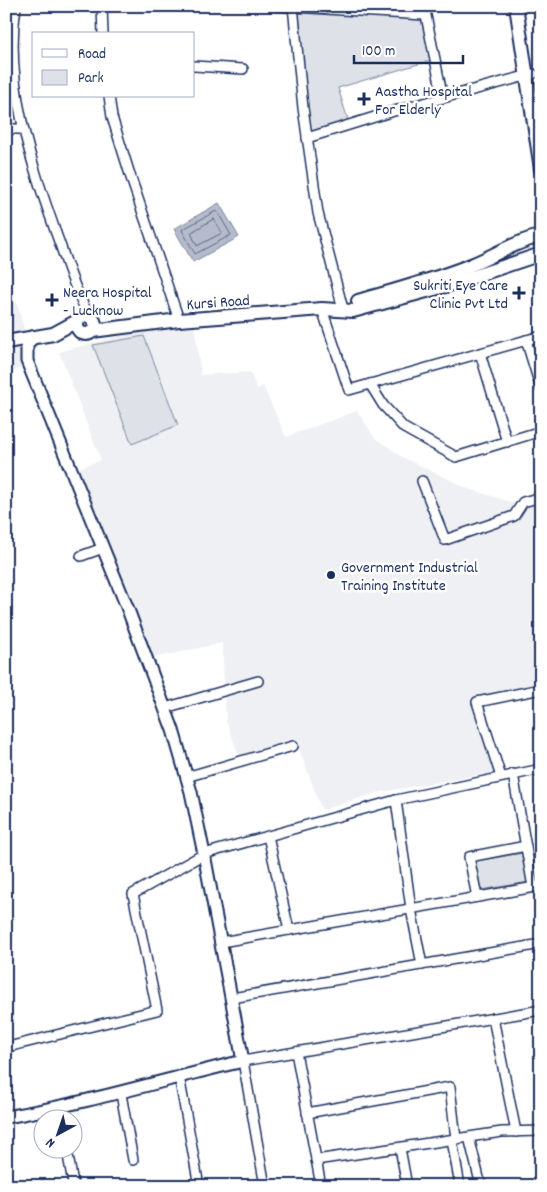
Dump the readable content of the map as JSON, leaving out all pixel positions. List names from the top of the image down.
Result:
{
  "streets": {
    "main road": ["Kursi Road"]
  },
  "places": {
    "health": ["Aastha Hospital For Elderly", "Sukriti Eye Care Clinic Pvt Ltd", "Neera Hospital - Lucknow"],
    "other": ["Government Industrial Training Institute"]
  },
  "legend": ["Road", "Park"],
  "scale_bar": "100 m",
  "north": "bottom left"
}
